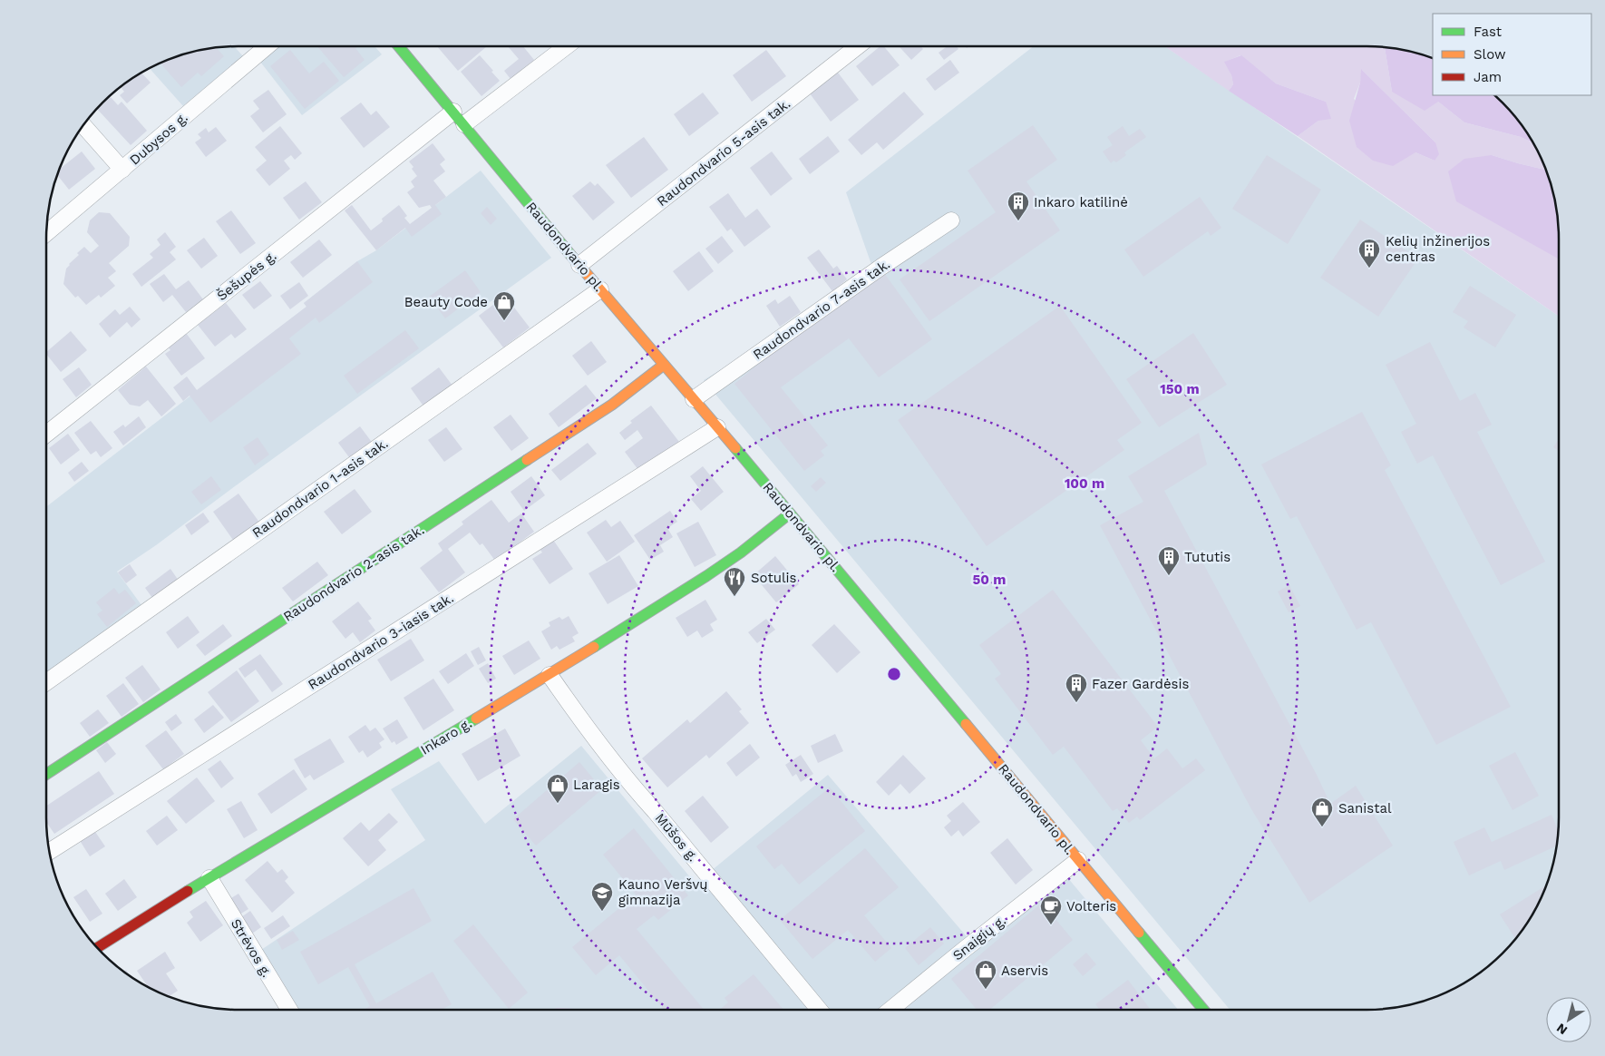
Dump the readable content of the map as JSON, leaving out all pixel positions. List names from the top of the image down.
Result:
{
  "streets": {
    "street": [
      "Dubysos g.",
      "Raudondvario 5-asis tak.",
      "Raudondvario pl.",
      "Šešupės g.",
      "Raudondvario 7-asis tak.",
      "Raudondvario 1-asis tak.",
      "Raudondvario 2-asis tak.",
      "Raudondvario 3-iasis tak.",
      "Inkaro g.",
      "Mūšos g.",
      "Snaigių g.",
      "Strėvos g."
    ]
  },
  "crossings": [
    ["Raudondvario 5-asis tak.", "Raudondvario pl."],
    ["Raudondvario pl.", "Šešupės g."],
    ["Raudondvario pl.", "Raudondvario 7-asis tak."],
    ["Raudondvario pl.", "Raudondvario 1-asis tak."],
    ["Raudondvario pl.", "Raudondvario 2-asis tak."],
    ["Raudondvario pl.", "Raudondvario 3-iasis tak."],
    ["Raudondvario pl.", "Inkaro g."],
    ["Raudondvario pl.", "Snaigių g."],
    ["Inkaro g.", "Mūšos g."],
    ["Inkaro g.", "Strėvos g."]
  ],
  "places": {
    "building": [
      "Inkaro katilinė",
      "Kelių inžinerijos centras",
      "Tututis",
      "Fazer Gardėsis"
    ],
    "shop": [
      "Beauty Code",
      "Laragis",
      "Sanistal",
      "Aservis"
    ],
    "restaurant": ["Sotulis"],
    "school or university": ["Kauno Veršvų gimnazija"],
    "cafe": ["Volteris"]
  },
  "legend": ["Fast", "Slow", "Jam"],
  "north": "bottom left",
  "rings": ["150 m", "100 m", "50 m"]
}
